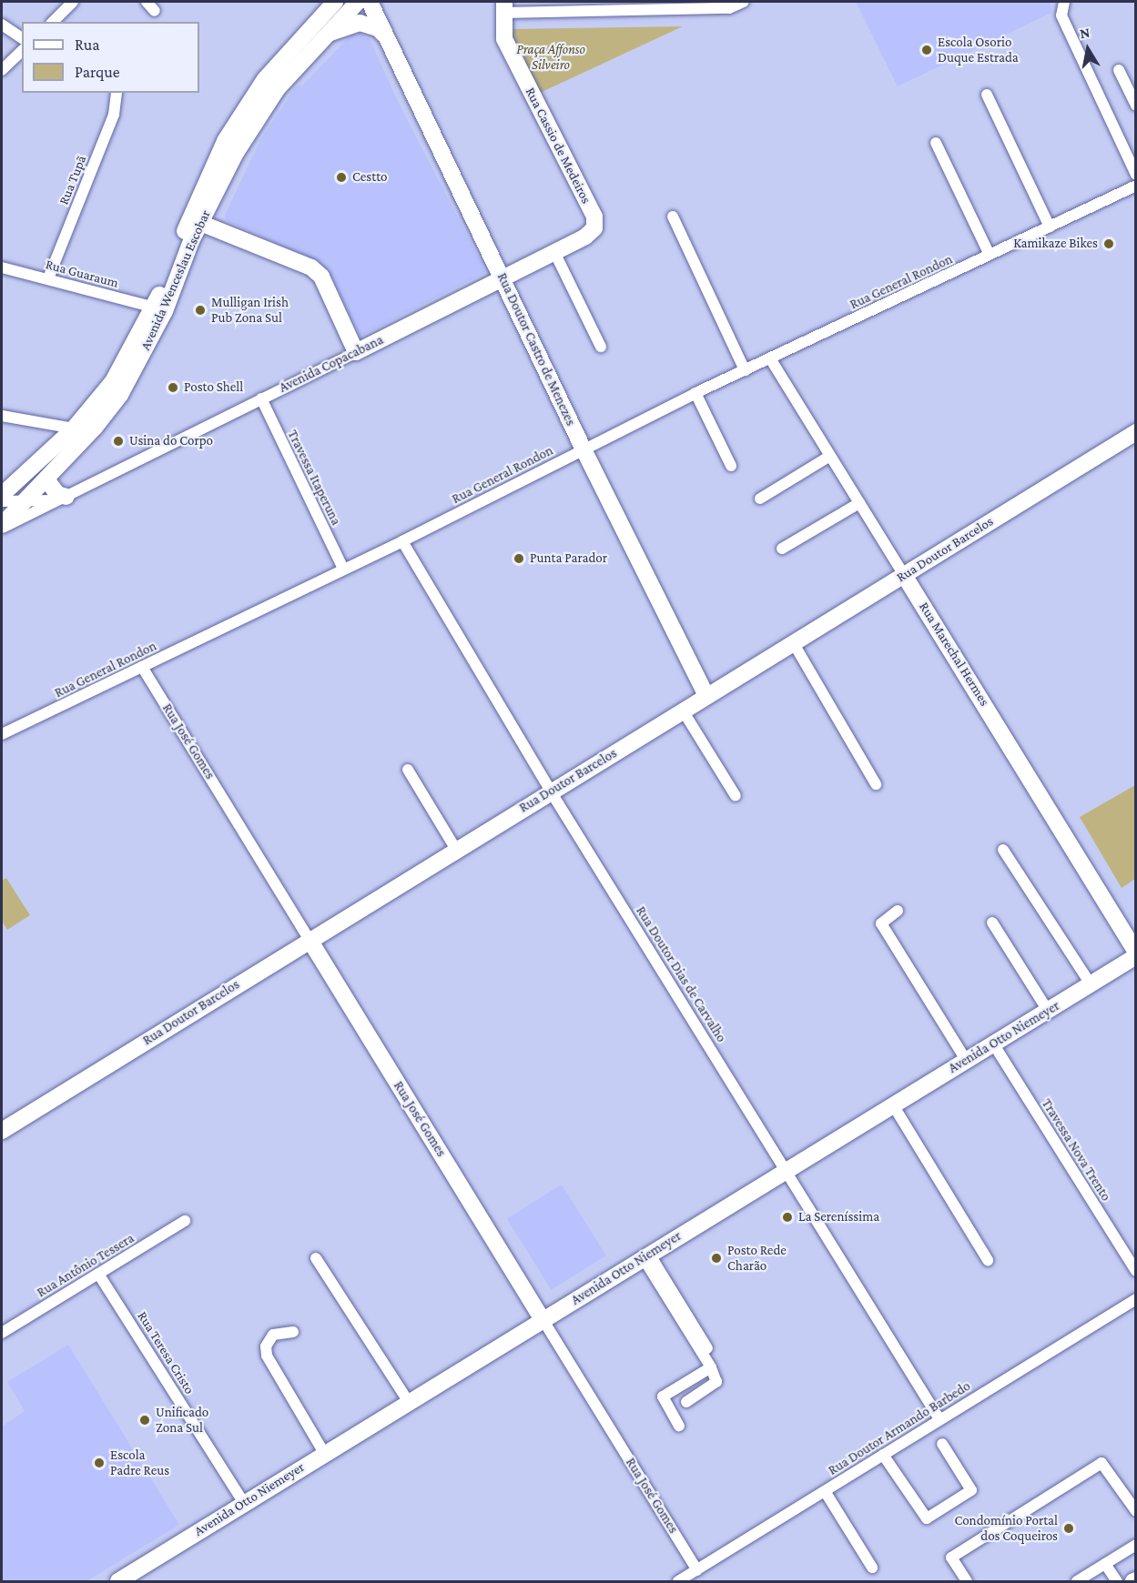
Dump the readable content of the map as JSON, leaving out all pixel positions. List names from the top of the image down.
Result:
{
  "streets": {
    "street": [
      "Rua Cassio de Medeiros",
      "Rua Tupã",
      "Rua Guaraum",
      "Avenida Wenceslau Escobar",
      "Rua General Rondon",
      "Rua Doutor Castro de Menezes",
      "Avenida Copacabana",
      "Travessa Itaperuna",
      "Rua Doutor Barcelos",
      "Rua Marechal Hermes",
      "Rua José Gomes",
      "Rua Doutor Dias de Carvalho",
      "Avenida Otto Niemeyer",
      "Travessa Nova Trento",
      "Rua Antônio Tessera",
      "Rua Teresa Cristo",
      "Rua Doutor Armando Barbedo"
    ]
  },
  "crossings": [
    ["Rua Cassio de Medeiros", "Avenida Copacabana"],
    ["Rua Tupã", "Rua Guaraum"],
    ["Rua Guaraum", "Avenida Wenceslau Escobar"],
    ["Avenida Wenceslau Escobar", "Avenida Copacabana"],
    ["Rua General Rondon", "Rua Doutor Castro de Menezes"],
    ["Rua General Rondon", "Travessa Itaperuna"],
    ["Rua General Rondon", "Rua Marechal Hermes"],
    ["Rua General Rondon", "Rua José Gomes"],
    ["Rua General Rondon", "Rua Doutor Dias de Carvalho"],
    ["Rua Doutor Castro de Menezes", "Avenida Copacabana"],
    ["Rua Doutor Castro de Menezes", "Rua Doutor Barcelos"],
    ["Avenida Copacabana", "Travessa Itaperuna"],
    ["Rua Doutor Barcelos", "Rua Marechal Hermes"],
    ["Rua Doutor Barcelos", "Rua José Gomes"],
    ["Rua Doutor Barcelos", "Rua Doutor Dias de Carvalho"],
    ["Rua José Gomes", "Avenida Otto Niemeyer"],
    ["Rua José Gomes", "Rua Doutor Armando Barbedo"],
    ["Rua Doutor Dias de Carvalho", "Avenida Otto Niemeyer"],
    ["Rua Doutor Dias de Carvalho", "Rua Doutor Armando Barbedo"],
    ["Avenida Otto Niemeyer", "Travessa Nova Trento"],
    ["Avenida Otto Niemeyer", "Rua Teresa Cristo"],
    ["Rua Antônio Tessera", "Rua Teresa Cristo"]
  ],
  "parks": ["Praça Affonso Silveiro"],
  "places": [
    "Escola Osorio Duque Estrada",
    "Cestto",
    "Kamikaze Bikes",
    "Mulligan Irish Pub Zona Sul",
    "Posto Shell",
    "Usina do Corpo",
    "Punta Parador",
    "La Sereníssima",
    "Posto Rede Charão",
    "Unificado Zona Sul",
    "Escola Padre Reus",
    "Condomínio Portal dos Coqueiros"
  ],
  "legend": ["Rua", "Parque"],
  "north": "top"
}
